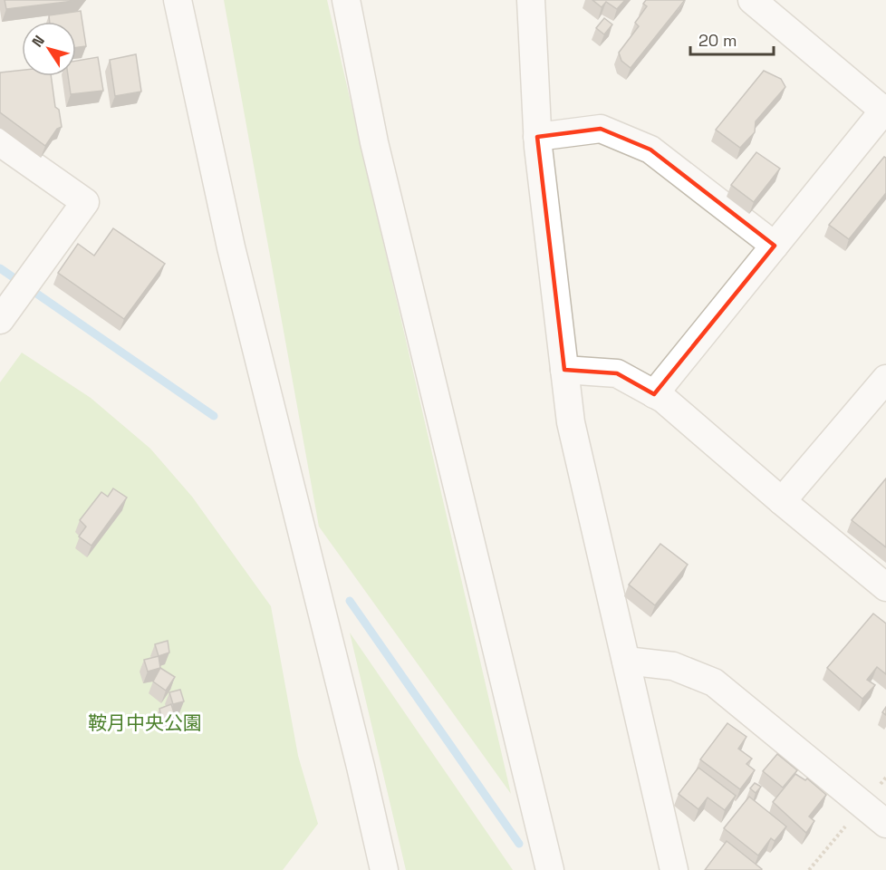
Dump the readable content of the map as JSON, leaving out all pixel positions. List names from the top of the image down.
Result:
{
  "parks": ["鞍月中央公園"],
  "scale_bar": "20 m",
  "north": "top left"
}
